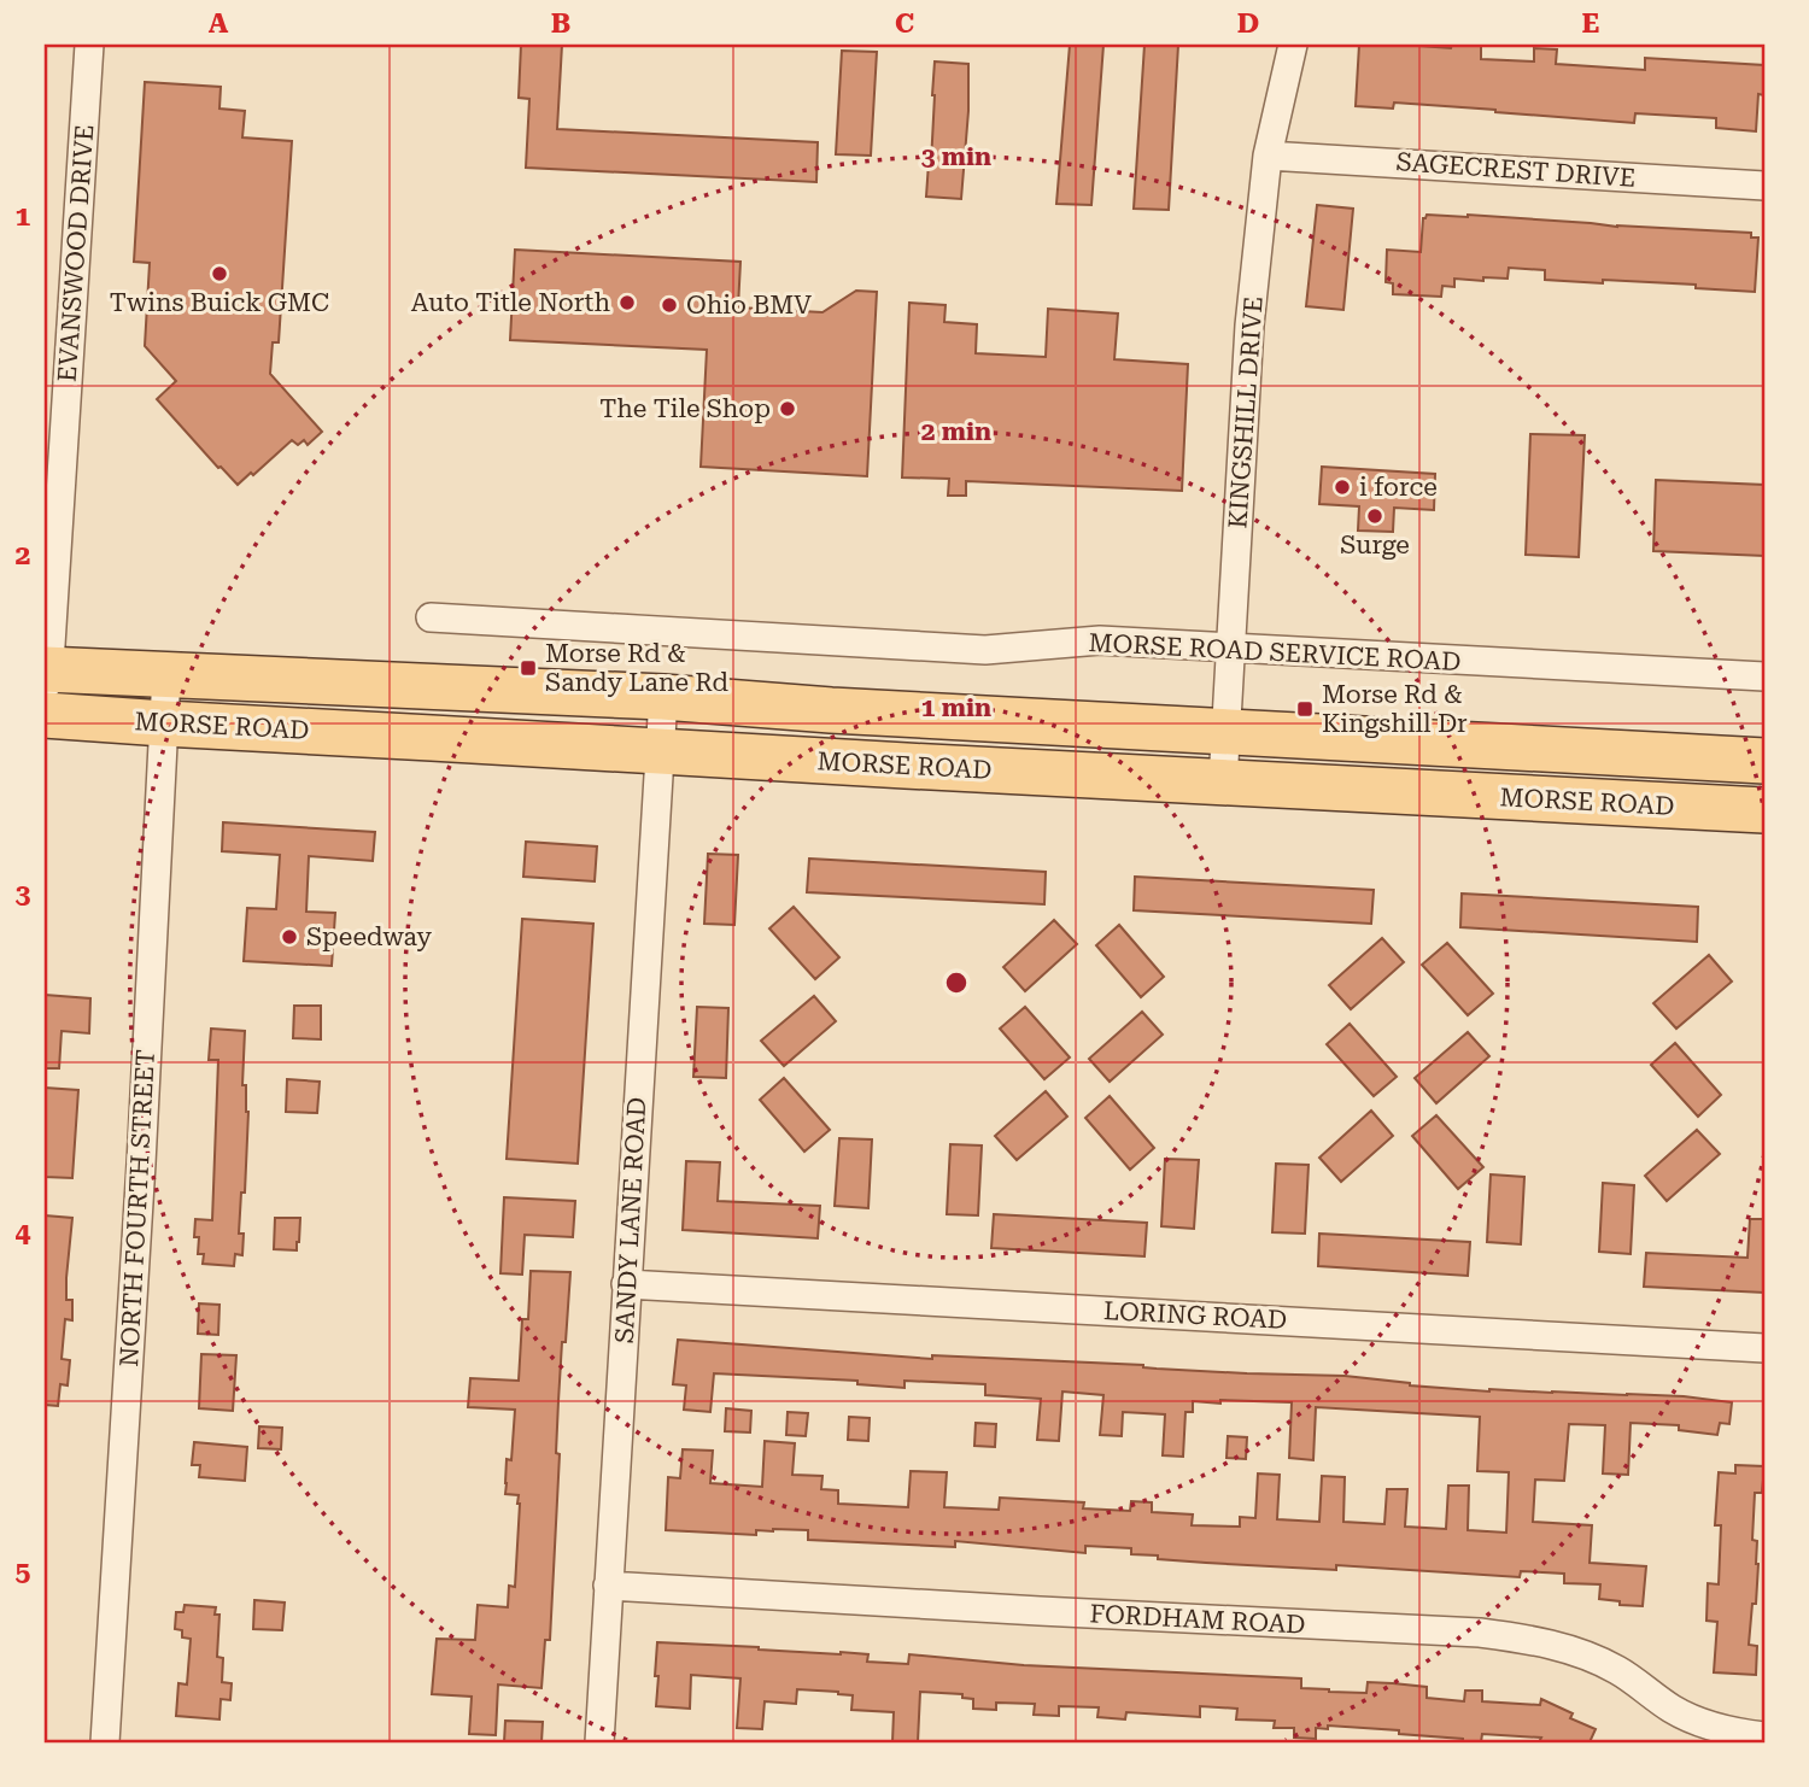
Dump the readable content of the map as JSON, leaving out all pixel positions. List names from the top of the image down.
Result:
{
  "streets": {
    "main road": ["MORSE ROAD"],
    "street": [
      "SAGECREST DRIVE",
      "EVANSWOOD DRIVE",
      "KINGSHILL DRIVE",
      "MORSE ROAD SERVICE ROAD",
      "NORTH FOURTH STREET",
      "SANDY LANE ROAD",
      "LORING ROAD",
      "FORDHAM ROAD"
    ]
  },
  "crossings": [
    ["SAGECREST DRIVE", "KINGSHILL DRIVE"],
    ["EVANSWOOD DRIVE", "MORSE ROAD"],
    ["KINGSHILL DRIVE", "MORSE ROAD SERVICE ROAD"],
    ["KINGSHILL DRIVE", "MORSE ROAD"],
    ["MORSE ROAD", "NORTH FOURTH STREET"],
    ["MORSE ROAD", "SANDY LANE ROAD"],
    ["SANDY LANE ROAD", "LORING ROAD"],
    ["SANDY LANE ROAD", "FORDHAM ROAD"]
  ],
  "places": {
    "other": [
      "Twins Buick GMC",
      "Auto Title North",
      "Ohio BMV",
      "The Tile Shop",
      "i force",
      "Surge",
      "Speedway"
    ],
    "transit": ["Morse Rd & Sandy Lane Rd", "Morse Rd & Kingshill Dr"]
  },
  "grid": {
    "columns": [
      "A",
      "B",
      "C",
      "D",
      "E"
    ],
    "rows": [
      "1",
      "2",
      "3",
      "4",
      "5"
    ]
  },
  "rings": ["3 min", "2 min", "1 min"]
}
